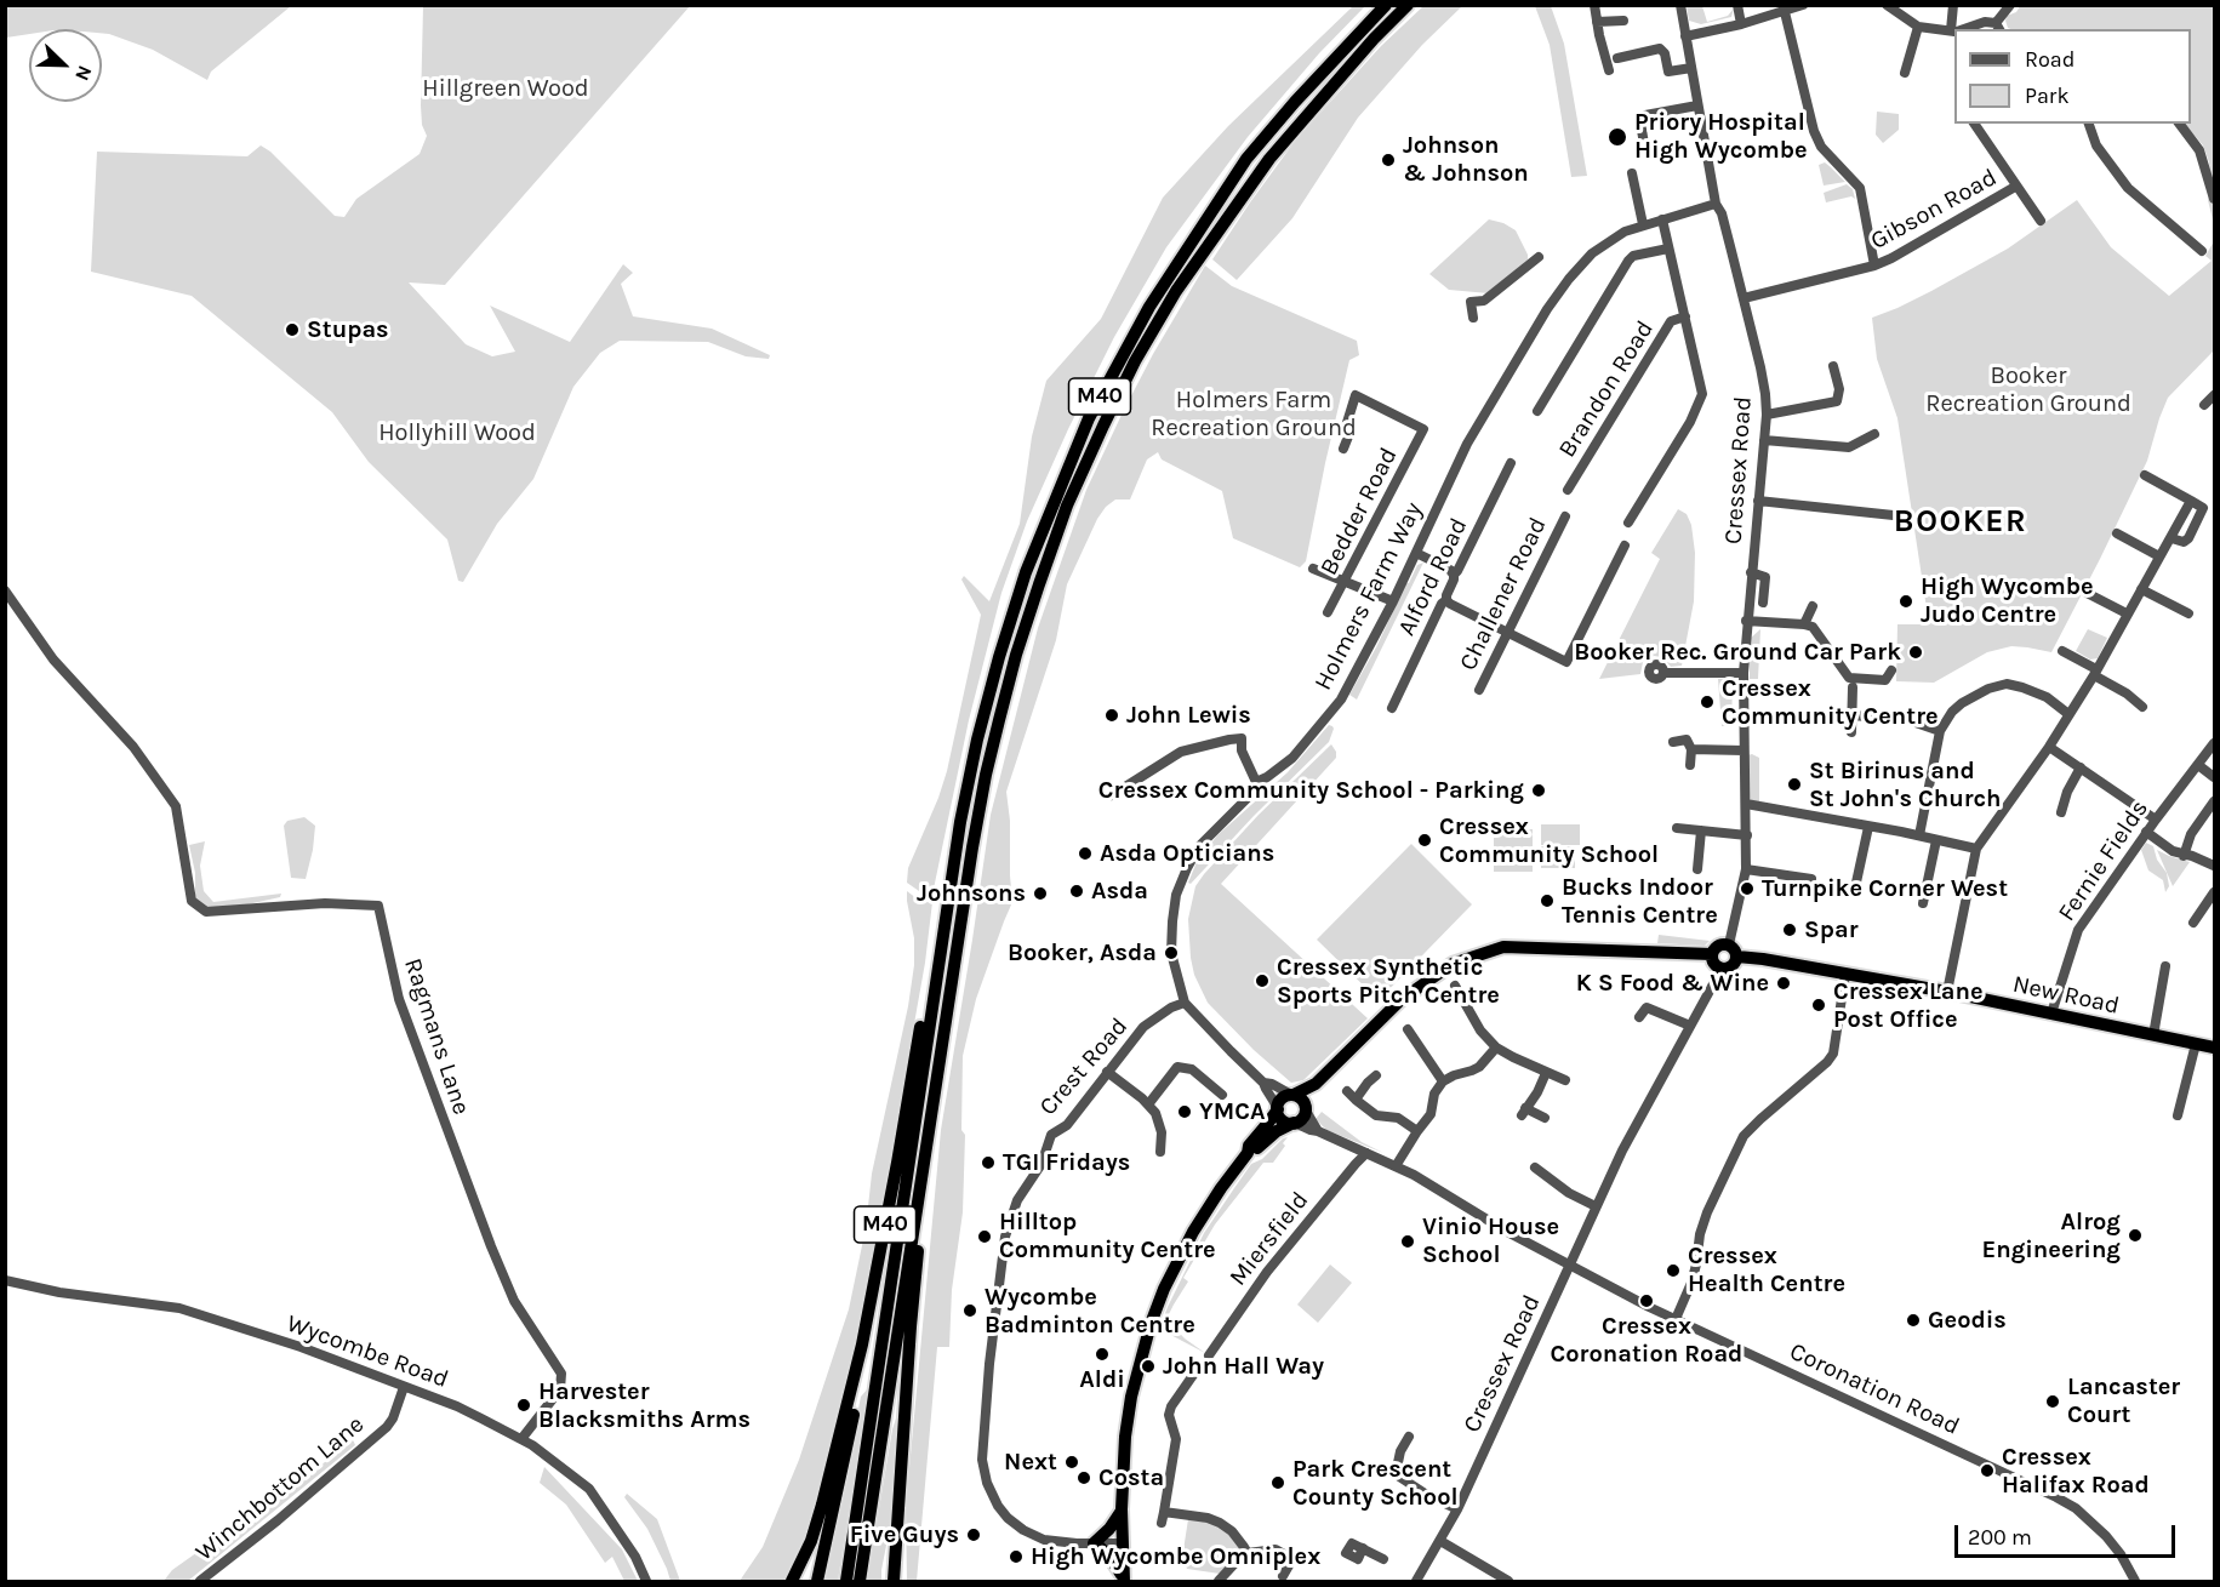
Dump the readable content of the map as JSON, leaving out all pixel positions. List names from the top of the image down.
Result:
{
  "streets": {
    "highway": ["M40", "New Road"],
    "street": [
      "Gibson Road",
      "Brandon Road",
      "Cressex Road",
      "Bedder Road",
      "Alford Road",
      "Challener Road",
      "Holmers Farm Way",
      "Fernie Fields",
      "Ragmans Lane",
      "Crest Road",
      "Miersfield",
      "Wycombe Road",
      "Coronation Road",
      "Winchbottom Lane"
    ]
  },
  "crossings": [
    ["Gibson Road", "Cressex Road"],
    ["Cressex Road", "Holmers Farm Way"],
    ["Cressex Road", "New Road"],
    ["Cressex Road", "Coronation Road"],
    ["Holmers Farm Way", "Crest Road"],
    ["Fernie Fields", "New Road"],
    ["Ragmans Lane", "Wycombe Road"],
    ["Miersfield", "Coronation Road"],
    ["Wycombe Road", "Winchbottom Lane"]
  ],
  "districts": ["BOOKER"],
  "parks": [
    "Hillgreen Wood",
    "Booker Recreation Ground",
    "Holmers Farm Recreation Ground",
    "Hollyhill Wood"
  ],
  "places": [
    "Priory Hospital High Wycombe",
    "Johnson & Johnson",
    "Stupas",
    "High Wycombe Judo Centre",
    "Booker Rec. Ground Car Park",
    "Cressex Community Centre",
    "John Lewis",
    "St Birinus and St John's Church",
    "Cressex Community School - Parking",
    "Cressex Community School",
    "Asda Opticians",
    "Turnpike Corner West",
    "Asda",
    "Johnsons",
    "Bucks Indoor Tennis Centre",
    "Spar",
    "Booker, Asda",
    "Cressex Synthetic Sports Pitch Centre",
    "K S Food & Wine",
    "Cressex Lane Post Office",
    "YMCA",
    "TGI Fridays",
    "Alrog Engineering",
    "Hilltop Community Centre",
    "Vinio House School",
    "Cressex Health Centre",
    "Cressex Coronation Road",
    "Wycombe Badminton Centre",
    "Geodis",
    "Aldi",
    "John Hall Way",
    "Lancaster Court",
    "Harvester Blacksmiths Arms",
    "Next",
    "Cressex Halifax Road",
    "Costa",
    "Park Crescent County School",
    "Five Guys",
    "High Wycombe Omniplex"
  ],
  "legend": ["Road", "Park"],
  "scale_bar": "200 m",
  "north": "bottom right"
}
